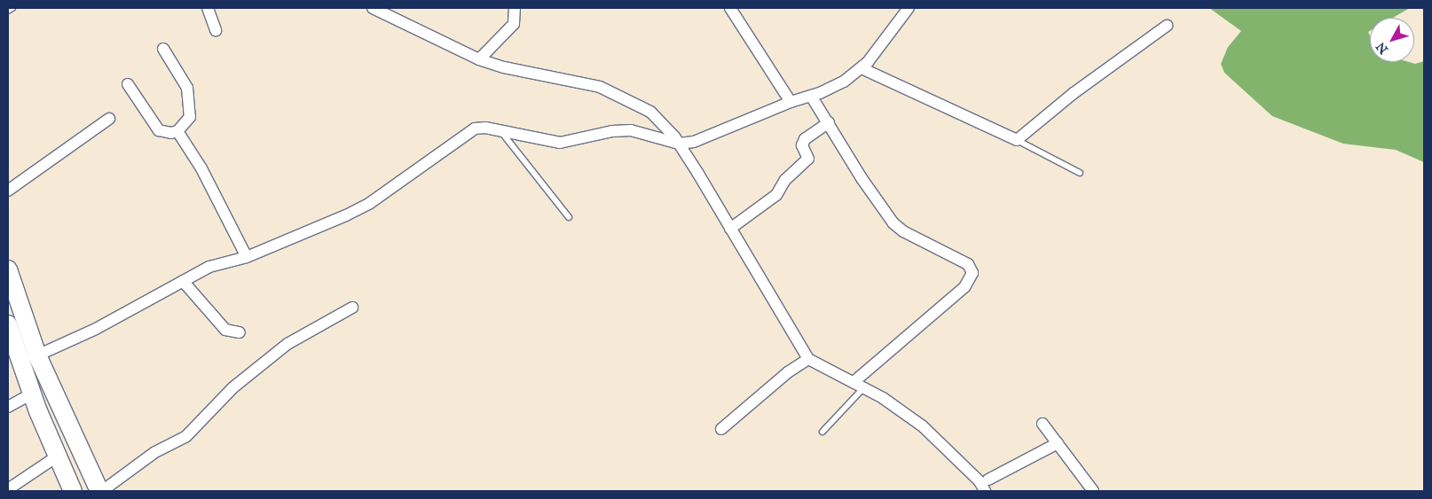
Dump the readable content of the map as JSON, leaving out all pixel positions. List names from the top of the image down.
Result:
{
  "north": "bottom left"
}
